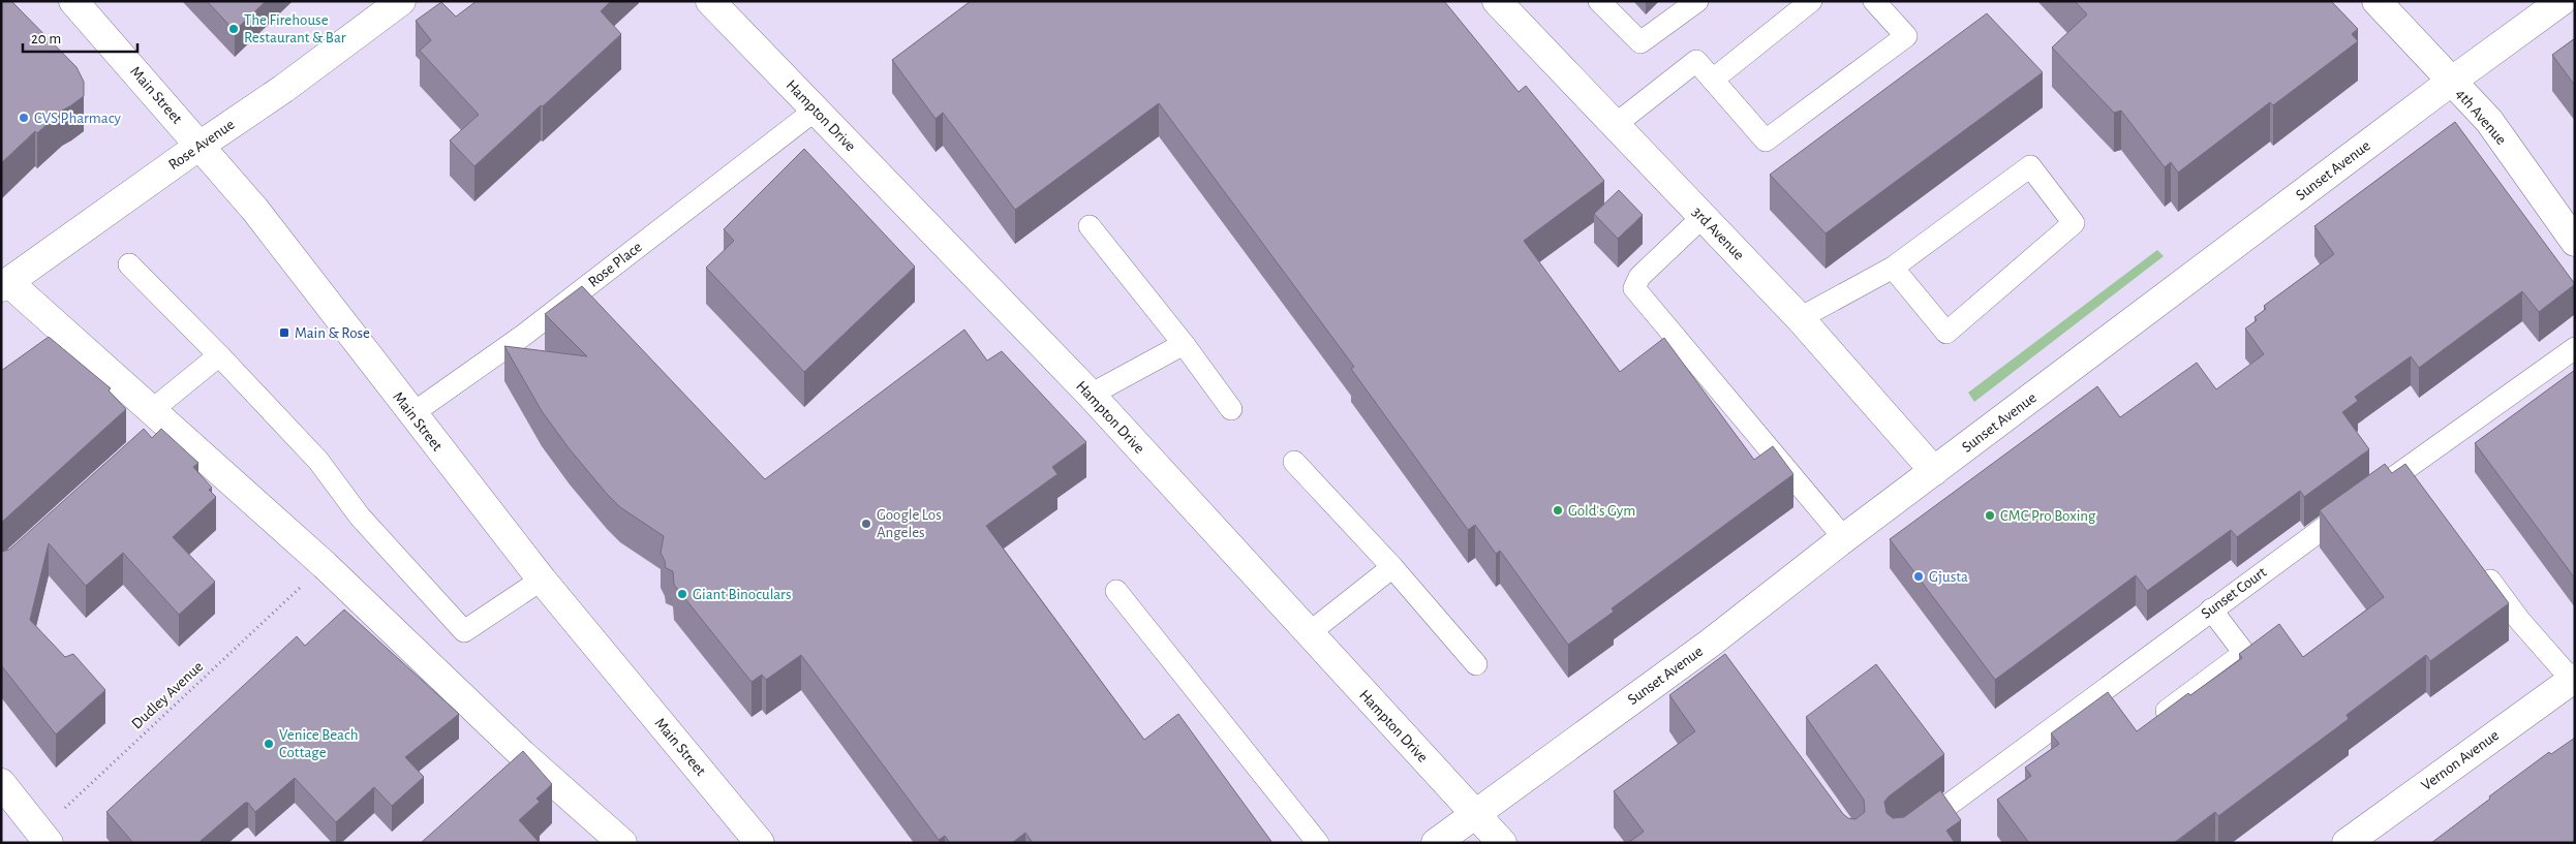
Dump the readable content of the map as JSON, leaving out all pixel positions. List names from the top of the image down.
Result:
{
  "streets": {
    "street": [
      "Main Street",
      "Hampton Drive",
      "4th Avenue",
      "Rose Avenue",
      "Sunset Avenue",
      "3rd Avenue",
      "Vernon Avenue"
    ],
    "lane": ["Rose Place", "Sunset Court"],
    "path": ["Dudley Avenue"]
  },
  "crossings": [
    ["Main Street", "Rose Avenue"],
    ["Main Street", "Rose Place"],
    ["Hampton Drive", "Sunset Avenue"],
    ["Hampton Drive", "Rose Place"],
    ["4th Avenue", "Sunset Avenue"],
    ["Sunset Avenue", "3rd Avenue"]
  ],
  "places": {
    "other": [
      "The Firehouse Restaurant & Bar",
      "CVS Pharmacy",
      "Gold's Gym",
      "CMC Pro Boxing",
      "Google Los Angeles",
      "Gjusta",
      "Giant Binoculars",
      "Venice Beach Cottage"
    ],
    "transit": ["Main & Rose"]
  },
  "scale_bar": "20 m"
}
